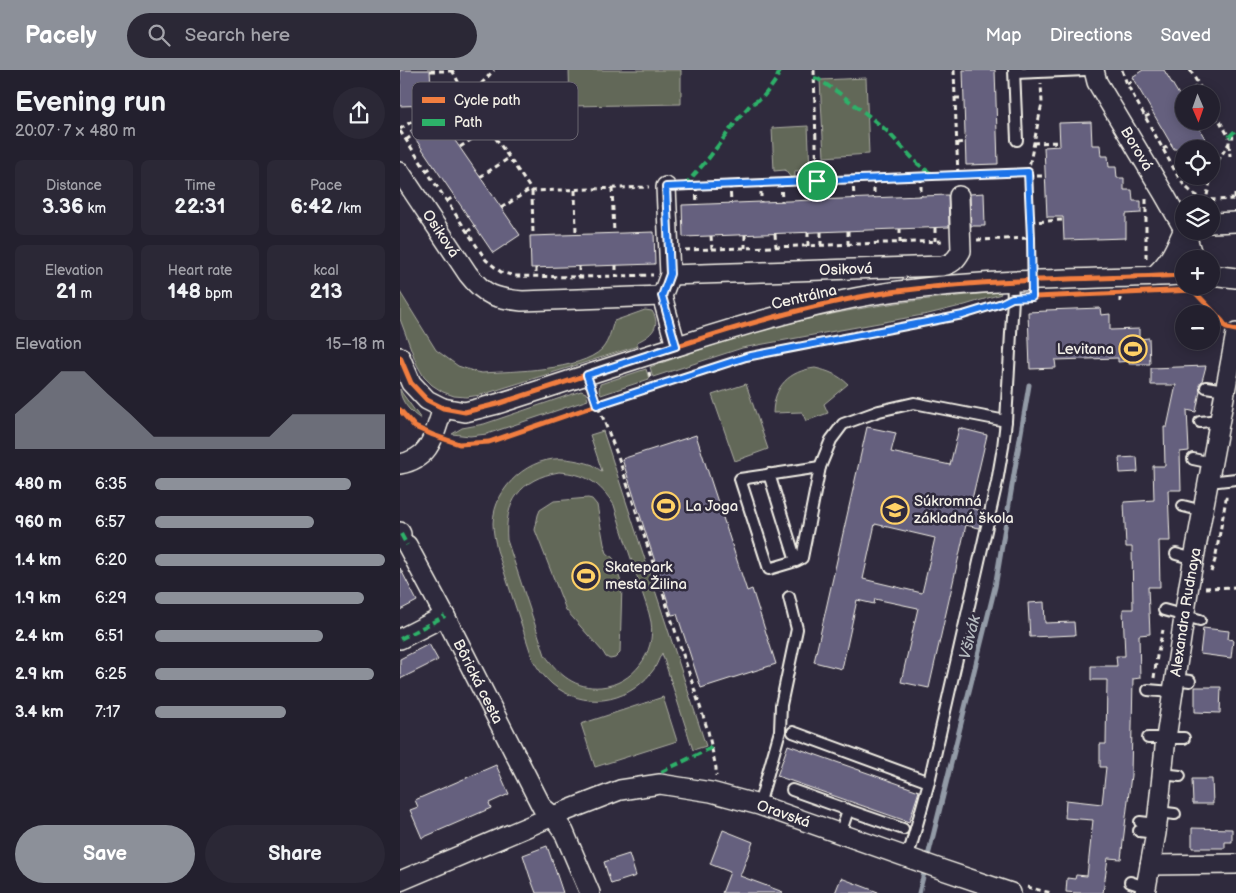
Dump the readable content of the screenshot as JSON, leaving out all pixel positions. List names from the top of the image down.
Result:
{
  "streets": {
    "street": [
      "Borová",
      "Osiková",
      "Centrálna",
      "Alexandra Rudnaya",
      "Bôrická cesta",
      "Oravská"
    ]
  },
  "crossings": [
    ["Bôrická cesta", "Oravská"]
  ],
  "water": ["Všivák"],
  "places": {
    "sports": ["Levitana", "La Joga", "Skatepark mesta Žilina"],
    "school or university": ["Súkromná základná škola"]
  },
  "legend": ["Cycle path", "Path"],
  "north": "bottom",
  "page": {
    "header": "Pacely",
    "search": "Search here",
    "nav": ["Map", "Directions", "Saved"],
    "heading": ["Evening run", "20:07 · 7 × 480 m"],
    "map_buttons": ["+", "−"],
    "stats": [
      ["Distance", "3.36 km"],
      ["Time", "22:31"],
      ["Pace", "6:42 /km"],
      ["Elevation", "21 m"],
      ["Heart rate", "148 bpm"],
      ["kcal", "213"]
    ],
    "chart": ["Elevation", "15–18 m"],
    "list": [
      {
        "name": "480 m",
        "note": "6:35"
      },
      {
        "name": "960 m",
        "note": "6:57"
      },
      {
        "name": "1.4 km",
        "note": "6:20"
      },
      {
        "name": "1.9 km",
        "note": "6:29"
      },
      {
        "name": "2.4 km",
        "note": "6:51"
      },
      {
        "name": "2.9 km",
        "note": "6:25"
      },
      {
        "name": "3.4 km",
        "note": "7:17"
      }
    ],
    "buttons": ["Save", "Share"]
  }
}
